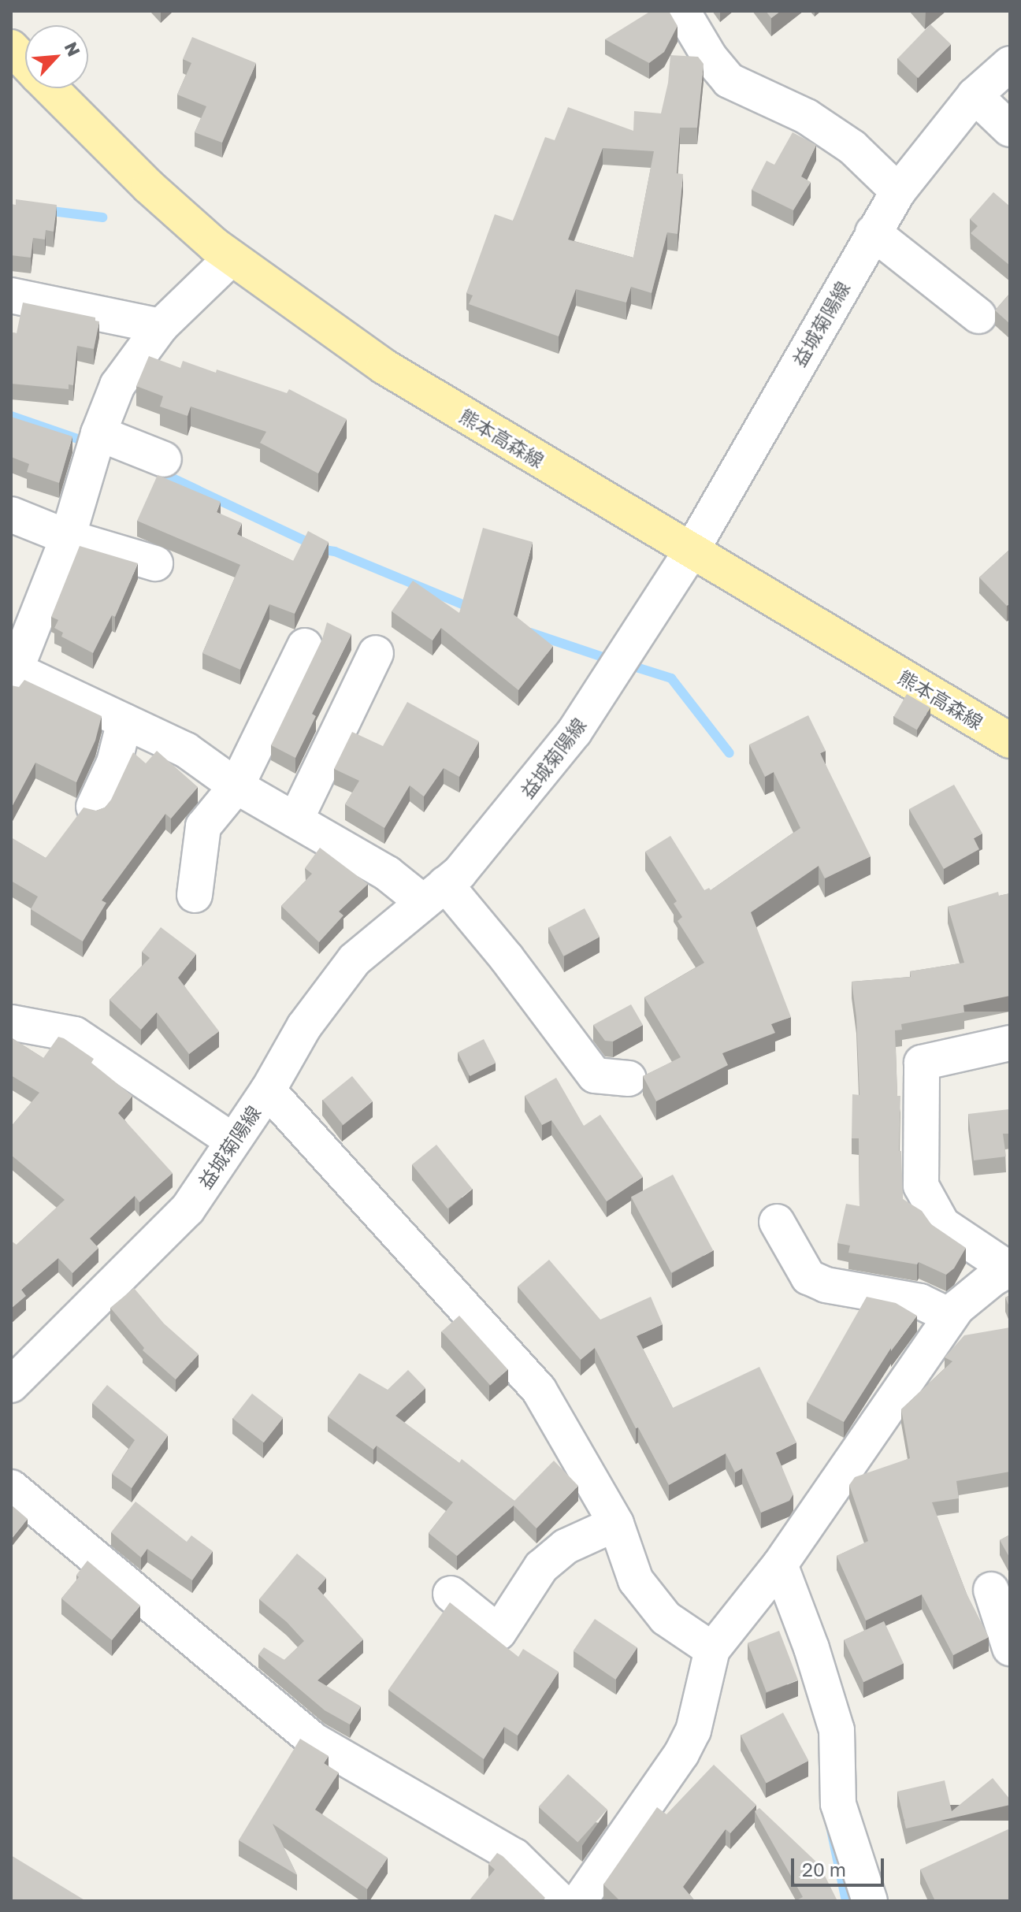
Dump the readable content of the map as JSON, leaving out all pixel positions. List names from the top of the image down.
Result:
{
  "streets": {
    "main road": ["熊本高森線"],
    "street": ["益城菊陽線"]
  },
  "crossings": [
    ["益城菊陽線", "熊本高森線"]
  ],
  "scale_bar": "20 m",
  "north": "top right"
}
